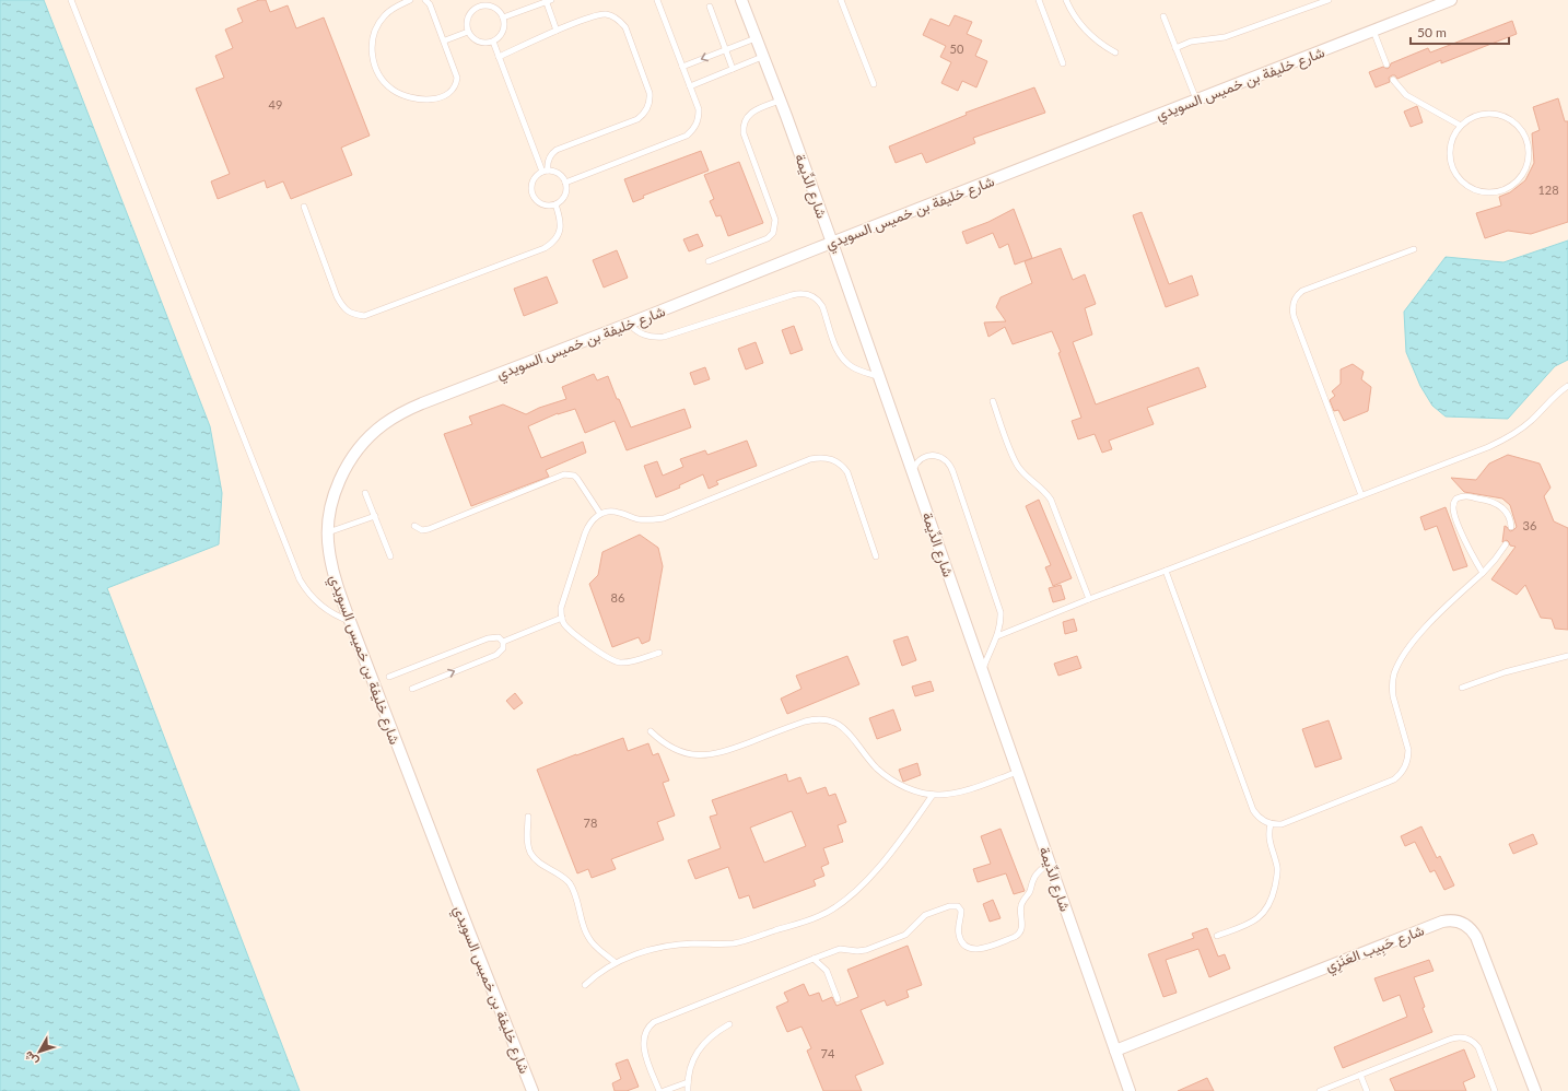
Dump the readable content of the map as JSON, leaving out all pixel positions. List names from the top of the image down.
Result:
{
  "streets": {
    "street": ["شارع خليفة بن خميس السويدي", "شارع الدِّيمة", "شارع حَبِيب العَنَزِي"]
  },
  "crossings": [
    ["شارع خليفة بن خميس السويدي", "شارع الدِّيمة"],
    ["شارع الدِّيمة", "شارع حَبِيب العَنَزِي"]
  ],
  "house_numbers": [
    "50",
    "49",
    "128",
    "36",
    "86",
    "78",
    "74"
  ],
  "scale_bar": "50 m",
  "north": "bottom left"
}
